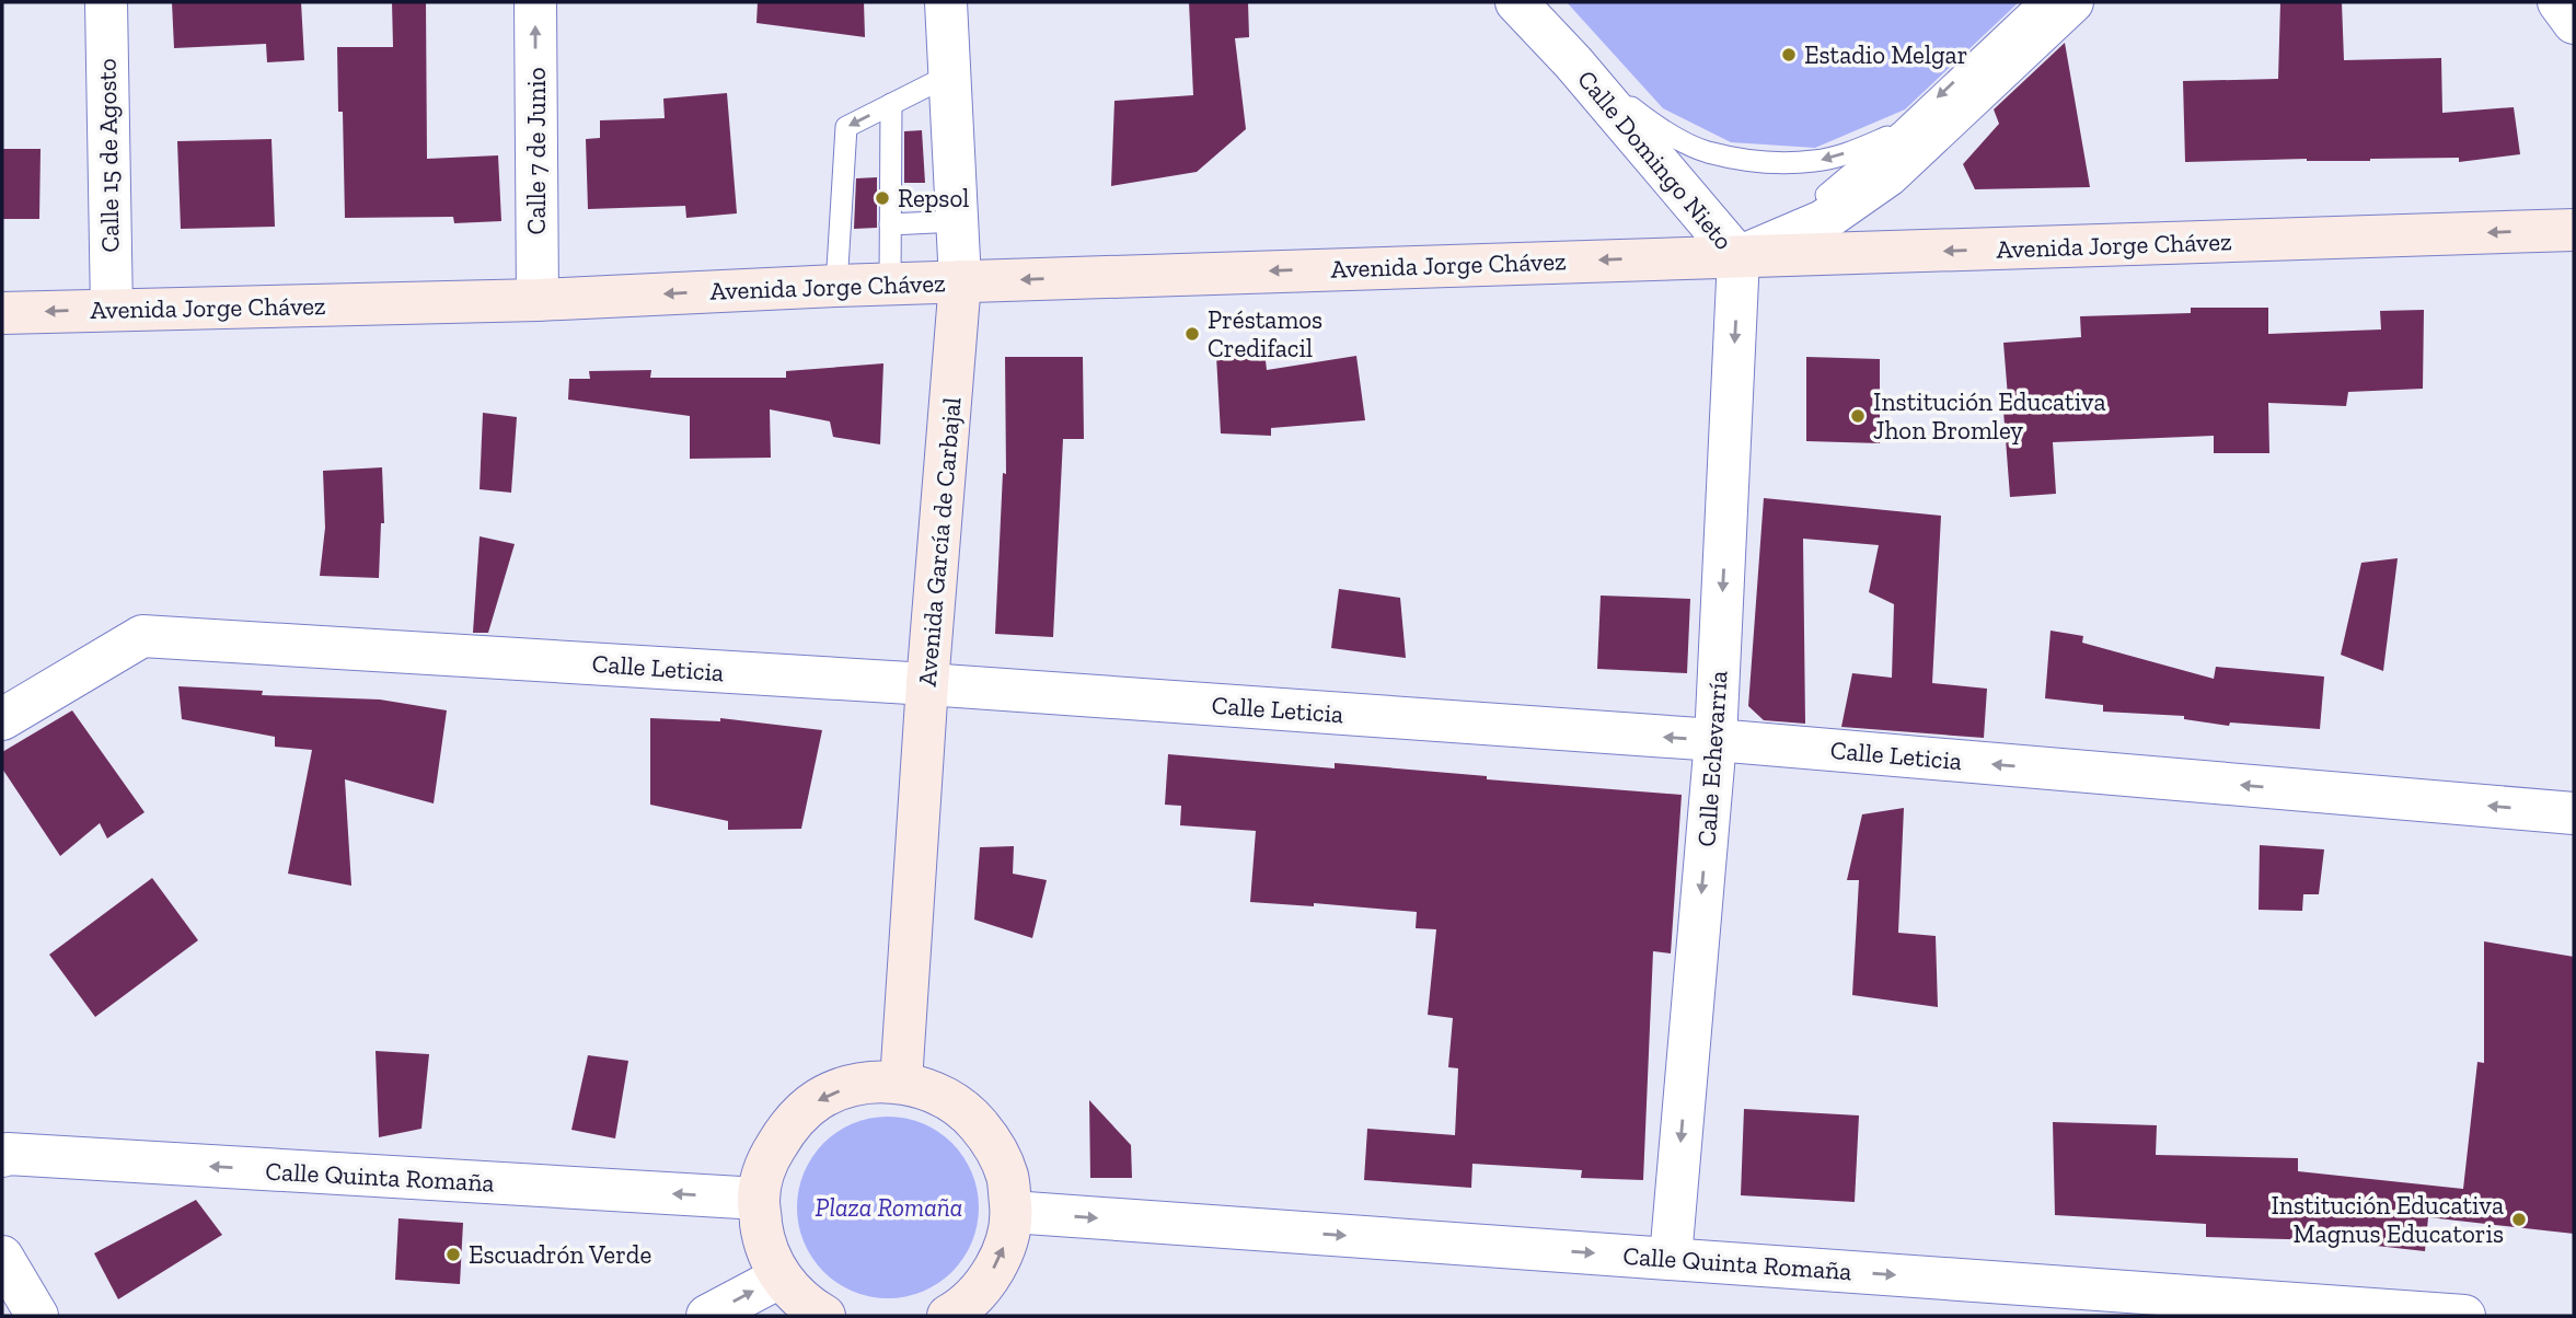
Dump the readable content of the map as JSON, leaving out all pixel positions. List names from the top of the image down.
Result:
{
  "streets": {
    "main road": ["Avenida Jorge Chávez", "Avenida García de Carbajal"],
    "street": [
      "Calle 7 de Junio",
      "Calle 15 de Agosto",
      "Calle Domingo Nieto",
      "Calle Leticia",
      "Calle Echevarría",
      "Calle Quinta Romaña"
    ]
  },
  "crossings": [
    ["Calle 7 de Junio", "Avenida Jorge Chávez"],
    ["Calle 15 de Agosto", "Avenida Jorge Chávez"],
    ["Calle Domingo Nieto", "Avenida Jorge Chávez"],
    ["Calle Domingo Nieto", "Calle Echevarría"],
    ["Avenida Jorge Chávez", "Avenida García de Carbajal"],
    ["Avenida Jorge Chávez", "Calle Echevarría"],
    ["Avenida García de Carbajal", "Calle Leticia"],
    ["Calle Leticia", "Calle Echevarría"],
    ["Calle Echevarría", "Calle Quinta Romaña"]
  ],
  "one_way": [
    "Calle 7 de Junio",
    "Calle Domingo Nieto",
    "Avenida Jorge Chávez",
    "Calle Leticia",
    "Calle Echevarría"
  ],
  "parks": ["Plaza Romaña"],
  "places": [
    "Estadio Melgar",
    "Repsol",
    "Préstamos Credifacil",
    "Institución Educativa Jhon Bromley",
    "Institución Educativa Magnus Educatoris",
    "Escuadrón Verde"
  ]
}
